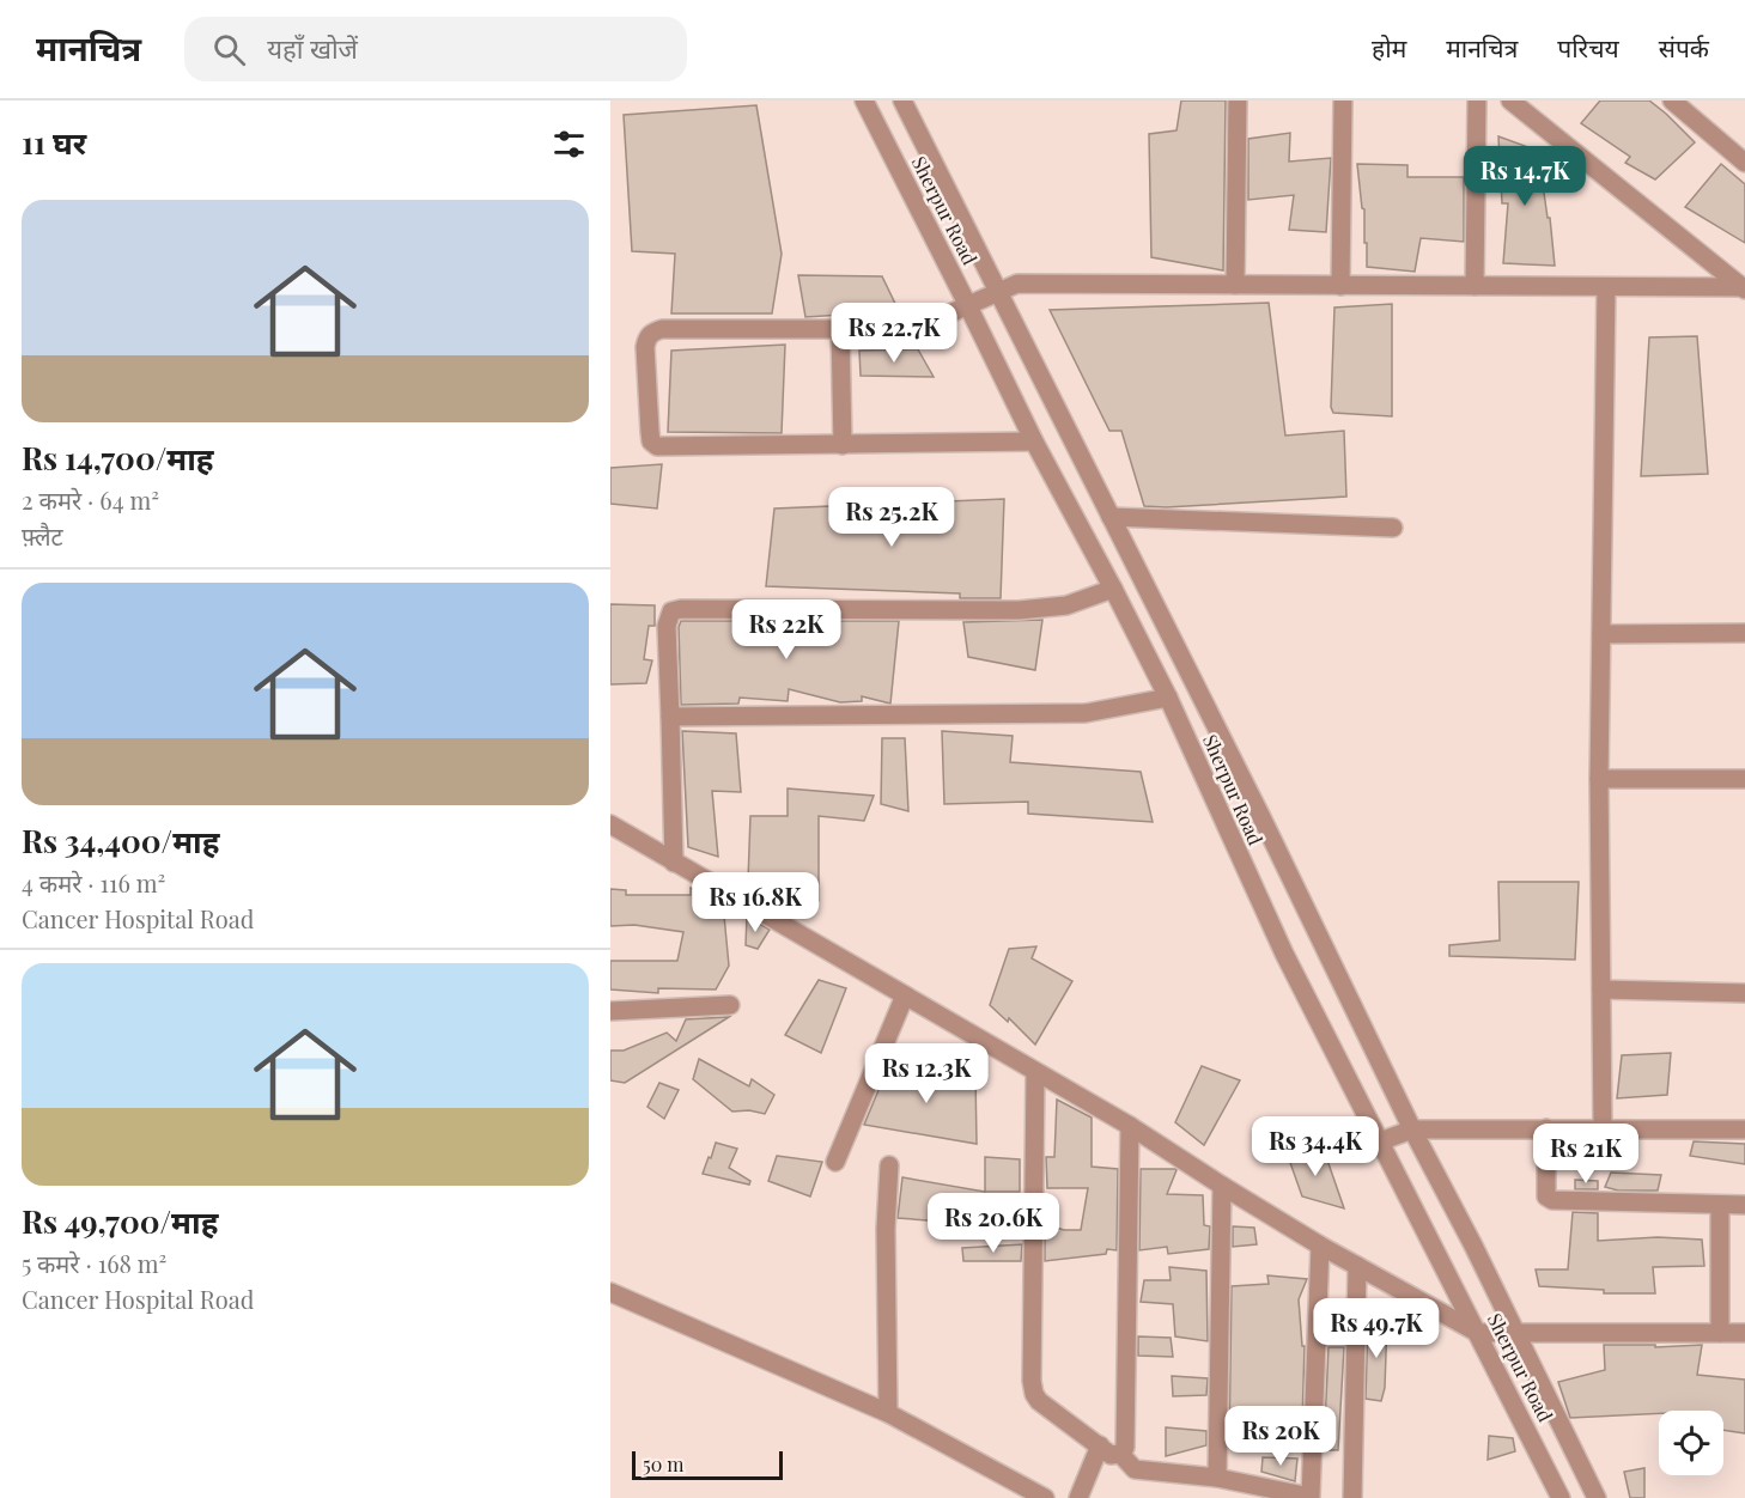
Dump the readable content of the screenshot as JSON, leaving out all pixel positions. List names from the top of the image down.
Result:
{
  "streets": {
    "street": ["Sherpur Road"]
  },
  "scale_bar": "50 m",
  "page": {
    "header": "मानचित्र",
    "search": "यहाँ खोजें",
    "nav": [
      "होम",
      "मानचित्र",
      "परिचय",
      "संपर्क"
    ],
    "heading": "11 घर",
    "price": [
      "Rs 14.7K",
      "Rs 22.7K",
      "Rs 25.2K",
      "Rs 22K",
      "Rs 16.8K",
      "Rs 12.3K",
      "Rs 34.4K",
      "Rs 21K",
      "Rs 20.6K",
      "Rs 49.7K",
      "Rs 20K"
    ],
    "list": [
      {
        "name": "Rs 14,700/माह",
        "note": "2 कमरे · 64 m² · फ़्लैट"
      },
      {
        "name": "Rs 34,400/माह",
        "note": "4 कमरे · 116 m² · Cancer Hospital Road"
      },
      {
        "name": "Rs 49,700/माह",
        "note": "5 कमरे · 168 m² · Cancer Hospital Road"
      }
    ],
    "scale": "50 m"
  }
}
